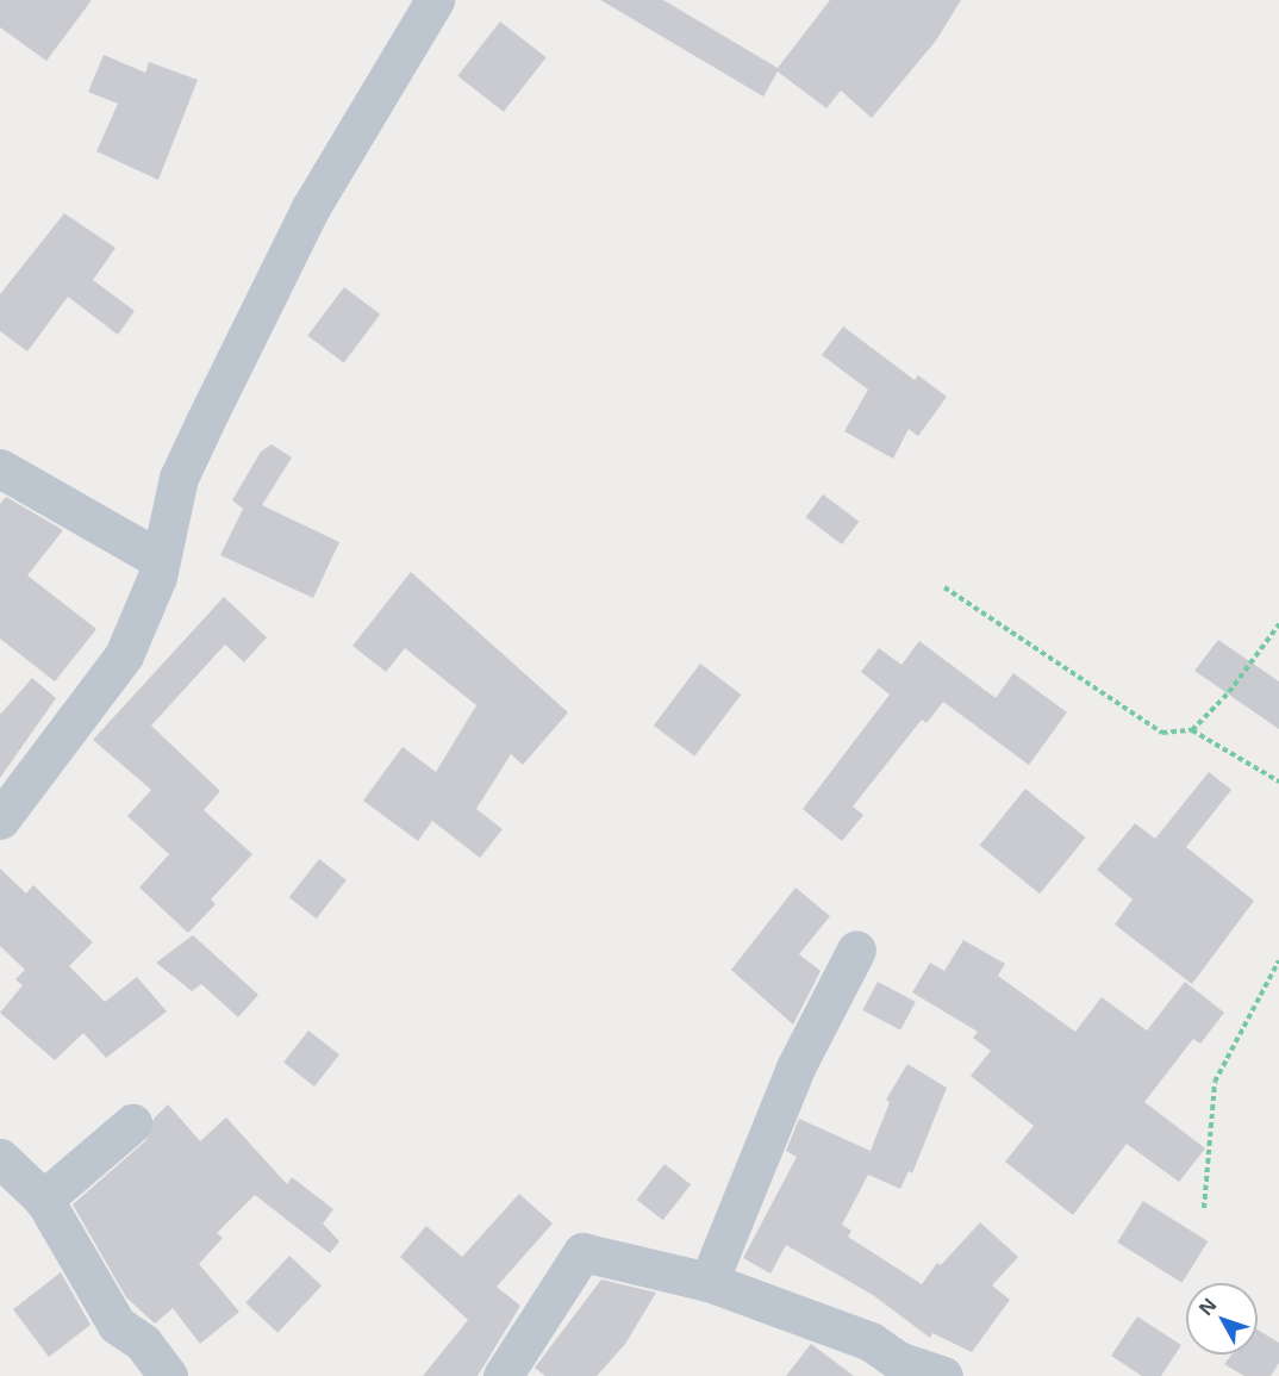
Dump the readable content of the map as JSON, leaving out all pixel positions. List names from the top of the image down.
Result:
{
  "north": "top left"
}
